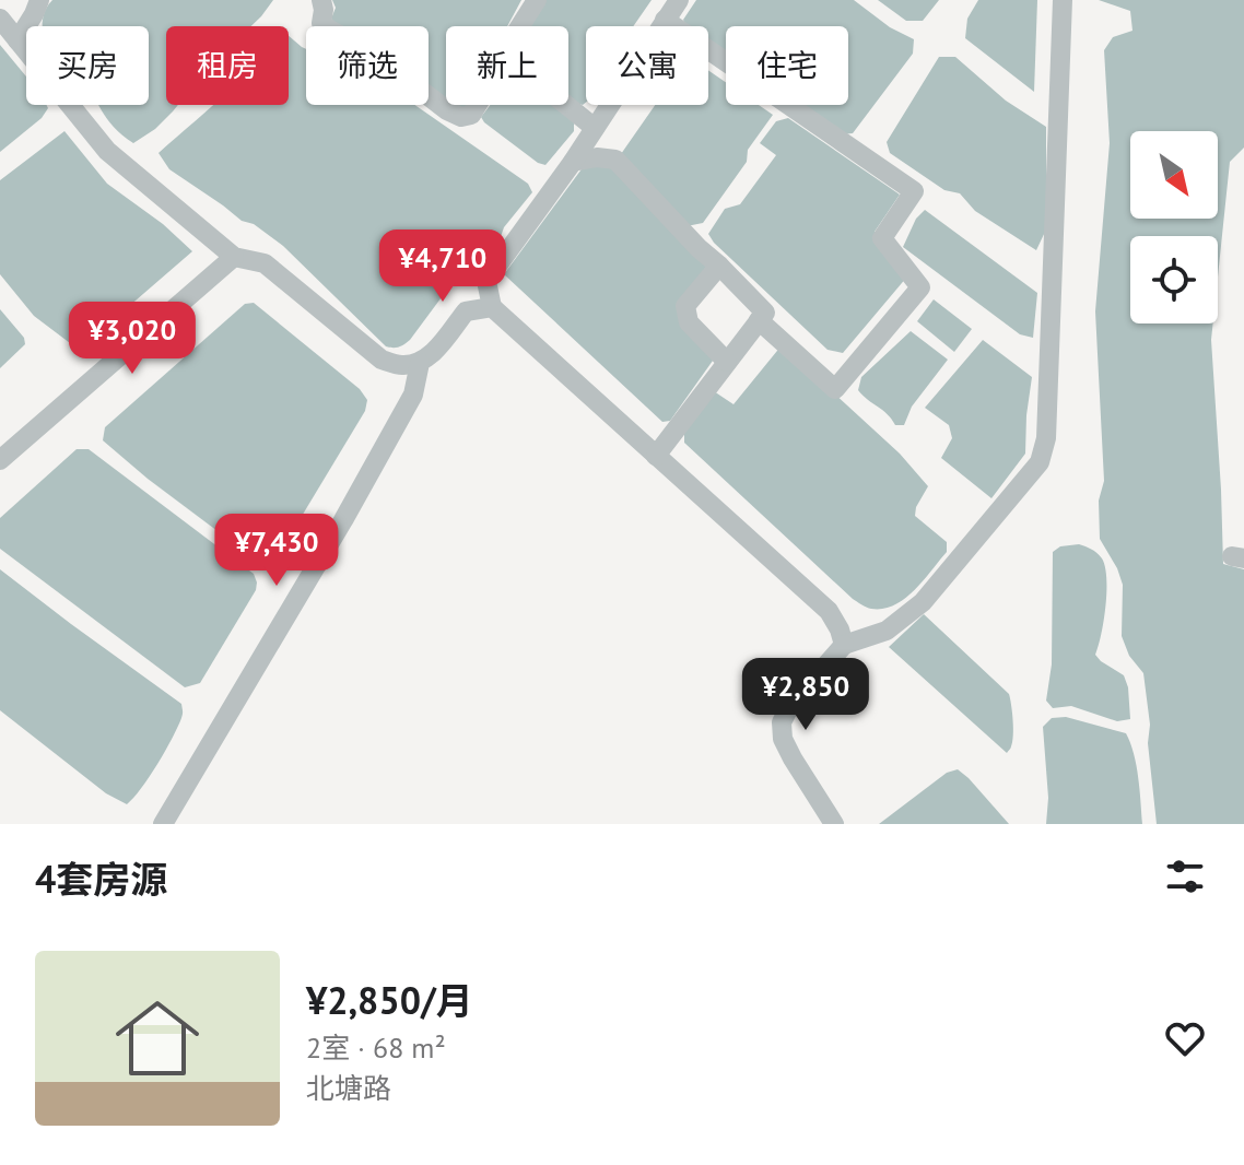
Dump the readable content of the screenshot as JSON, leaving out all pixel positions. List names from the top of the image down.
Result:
{
  "north": "bottom right",
  "page": {
    "chip": [
      "买房",
      "租房",
      "筛选",
      "新上",
      "公寓",
      "住宅"
    ],
    "price": [
      "¥4,710",
      "¥3,020",
      "¥7,430",
      "¥2,850"
    ],
    "heading": "4套房源",
    "list": [
      {
        "name": "¥2,850/月",
        "note": "2室 · 68 m² · 北塘路"
      }
    ]
  }
}
